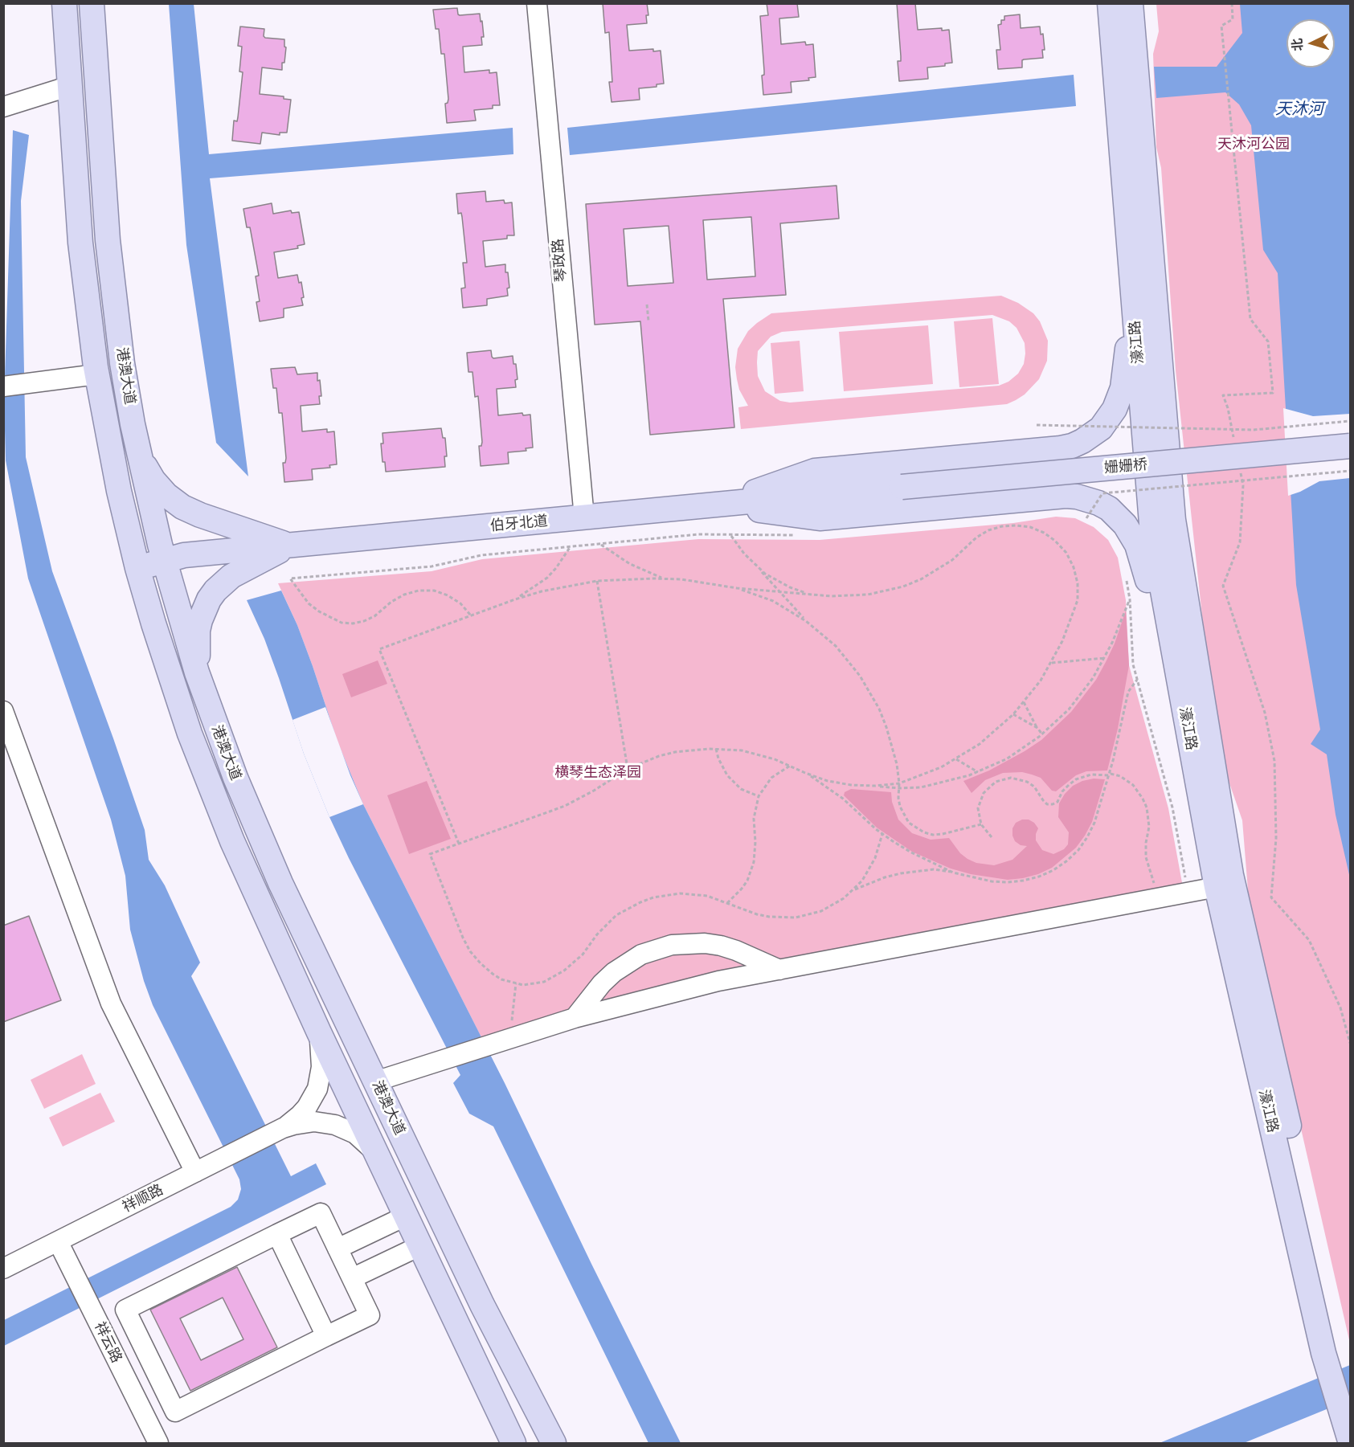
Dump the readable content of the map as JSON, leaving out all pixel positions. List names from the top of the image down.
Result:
{
  "streets": {
    "main road": [
      "濠江路",
      "港澳大道",
      "姗姗桥",
      "伯牙北道"
    ],
    "street": ["琴政路", "祥顺路", "祥云路"]
  },
  "crossings": [
    ["琴政路", "伯牙北道"],
    ["港澳大道", "伯牙北道"],
    ["港澳大道", "祥顺路"],
    ["姗姗桥", "伯牙北道"],
    ["祥顺路", "祥云路"]
  ],
  "water": ["天沐河"],
  "parks": ["天沐河公园", "横琴生态泽园"],
  "north": "left"
}
